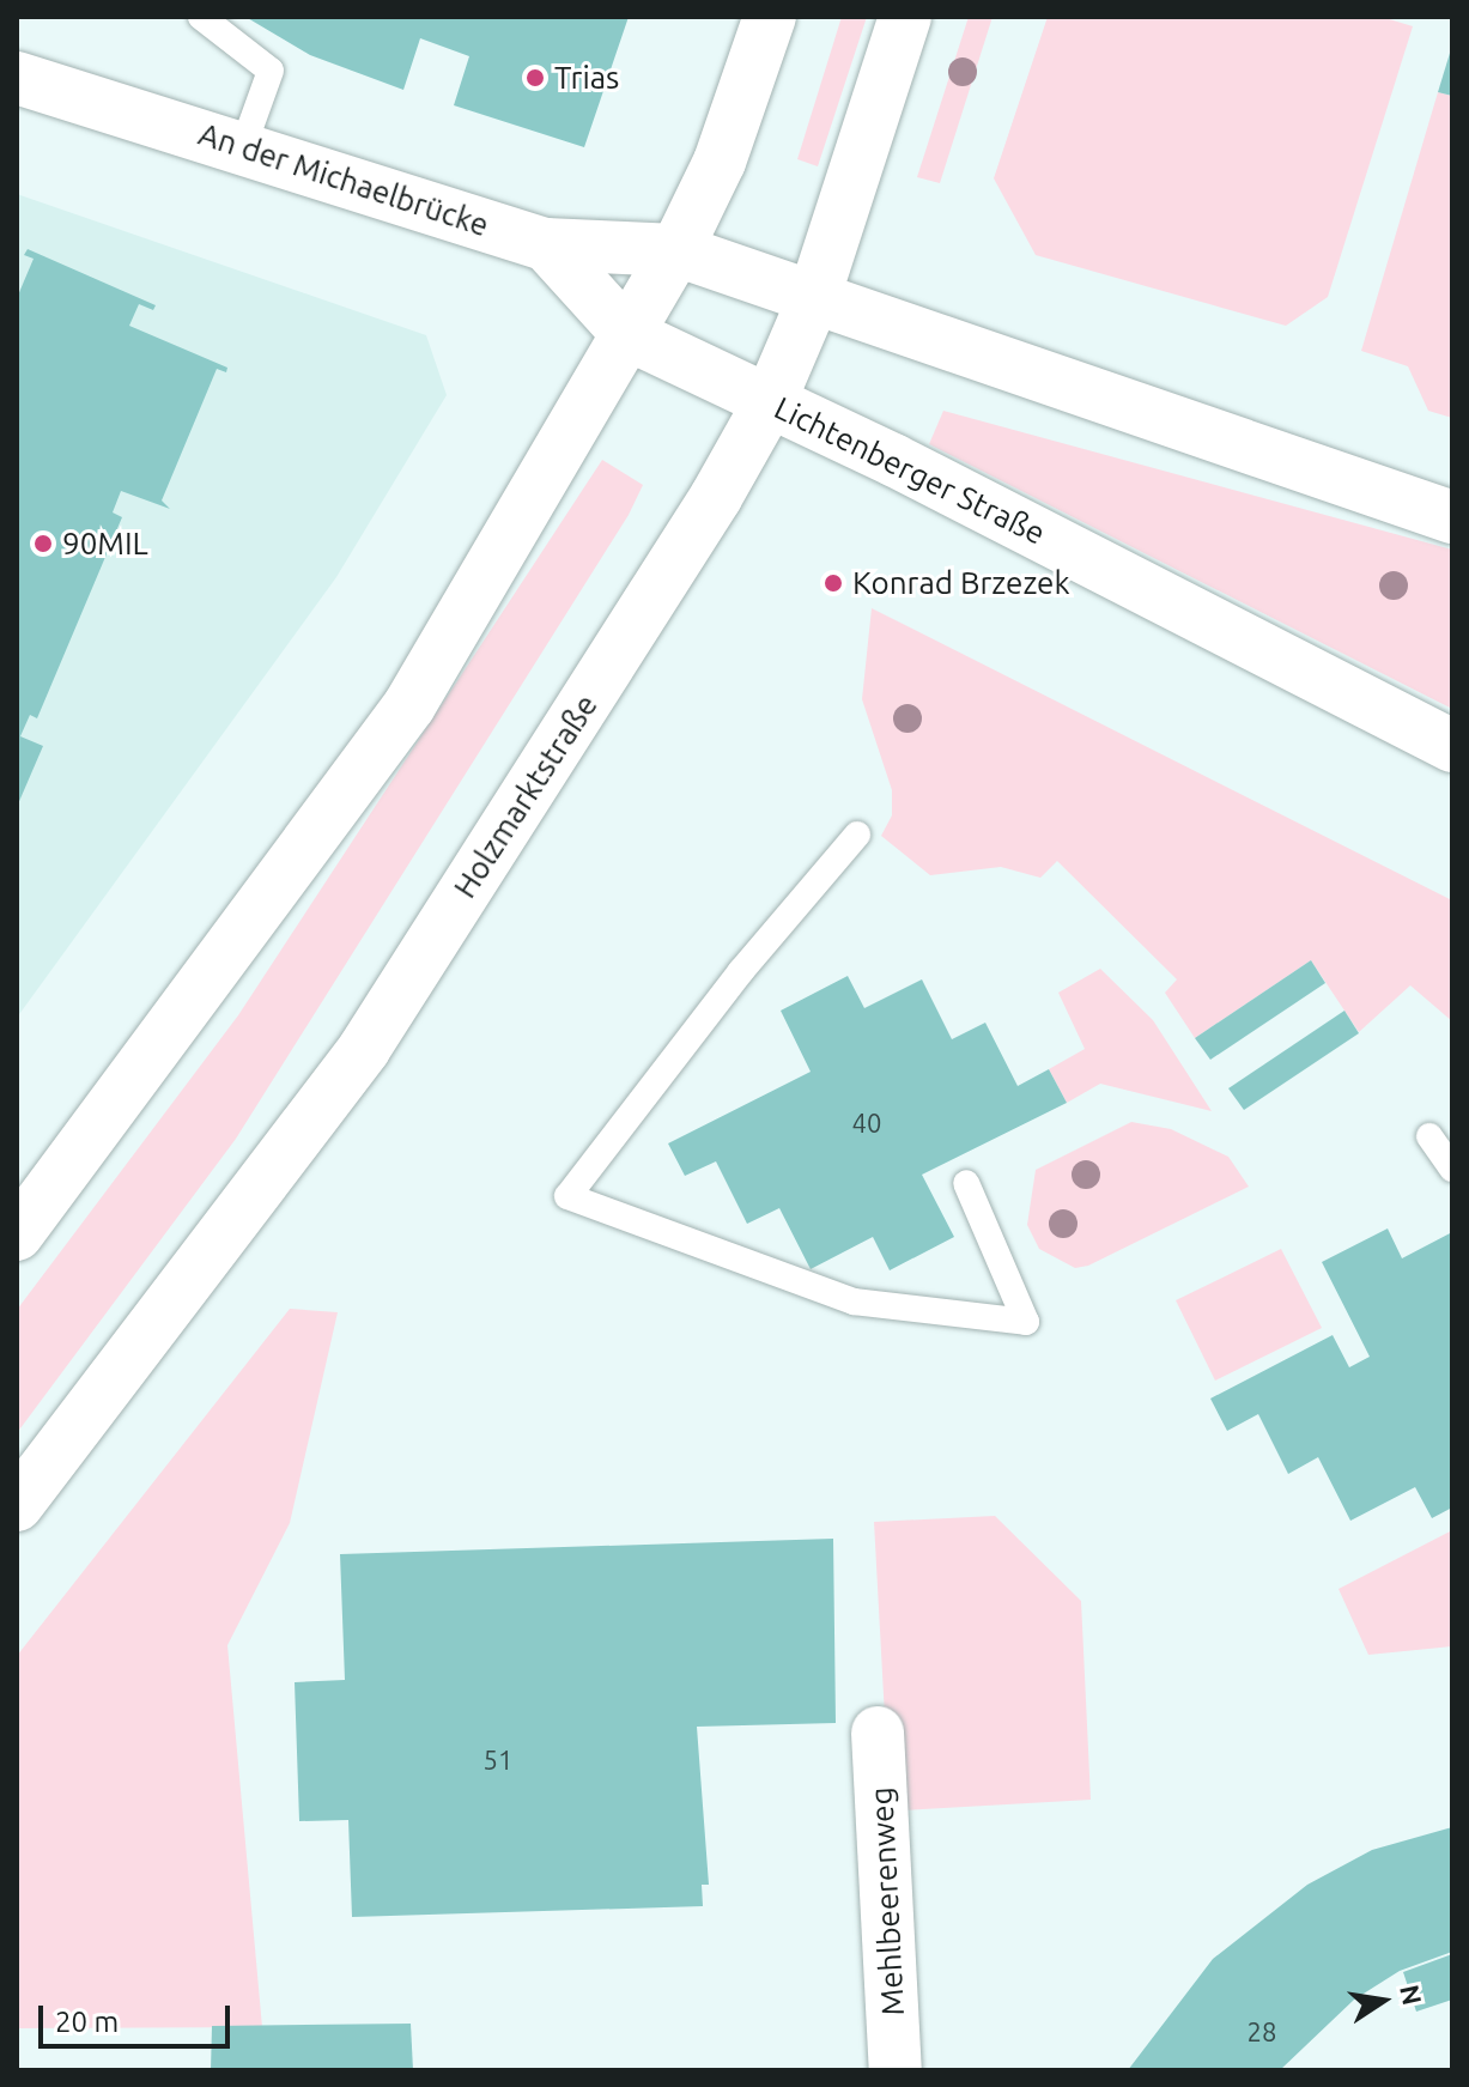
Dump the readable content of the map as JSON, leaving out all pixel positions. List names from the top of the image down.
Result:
{
  "streets": {
    "main road": [
      "An der Michaelbrücke",
      "Lichtenberger Straße",
      "Holzmarktstraße",
      "Mehlbeerenweg"
    ]
  },
  "crossings": [
    ["An der Michaelbrücke", "Lichtenberger Straße"],
    ["Lichtenberger Straße", "Holzmarktstraße"]
  ],
  "places": ["Trias", "90MIL", "Konrad Brzezek"],
  "house_numbers": ["40", "51", "28"],
  "scale_bar": "20 m",
  "north": "right"
}
